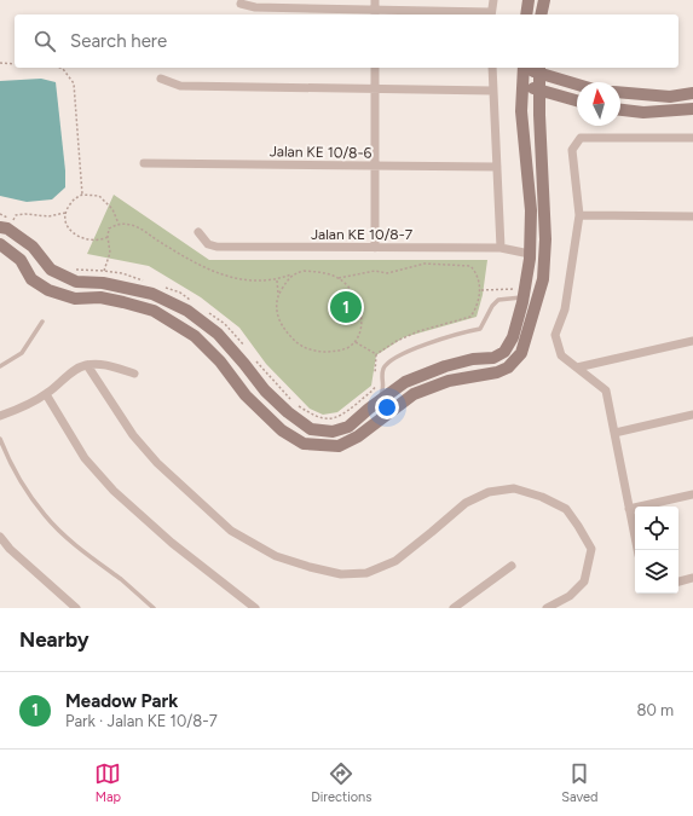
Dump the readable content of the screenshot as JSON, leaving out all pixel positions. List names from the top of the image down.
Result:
{
  "streets": {
    "street": ["Jalan KE 10/8-6", "Jalan KE 10/8-7"]
  },
  "north": "top",
  "page": {
    "search": "Search here",
    "pins": "1",
    "heading": "Nearby",
    "list": [
      {
        "mark": "1",
        "name": "Meadow Park",
        "note": "Park · Jalan KE 10/8-7",
        "value": "80 m"
      }
    ],
    "nav": ["Map", "Directions", "Saved"]
  }
}
